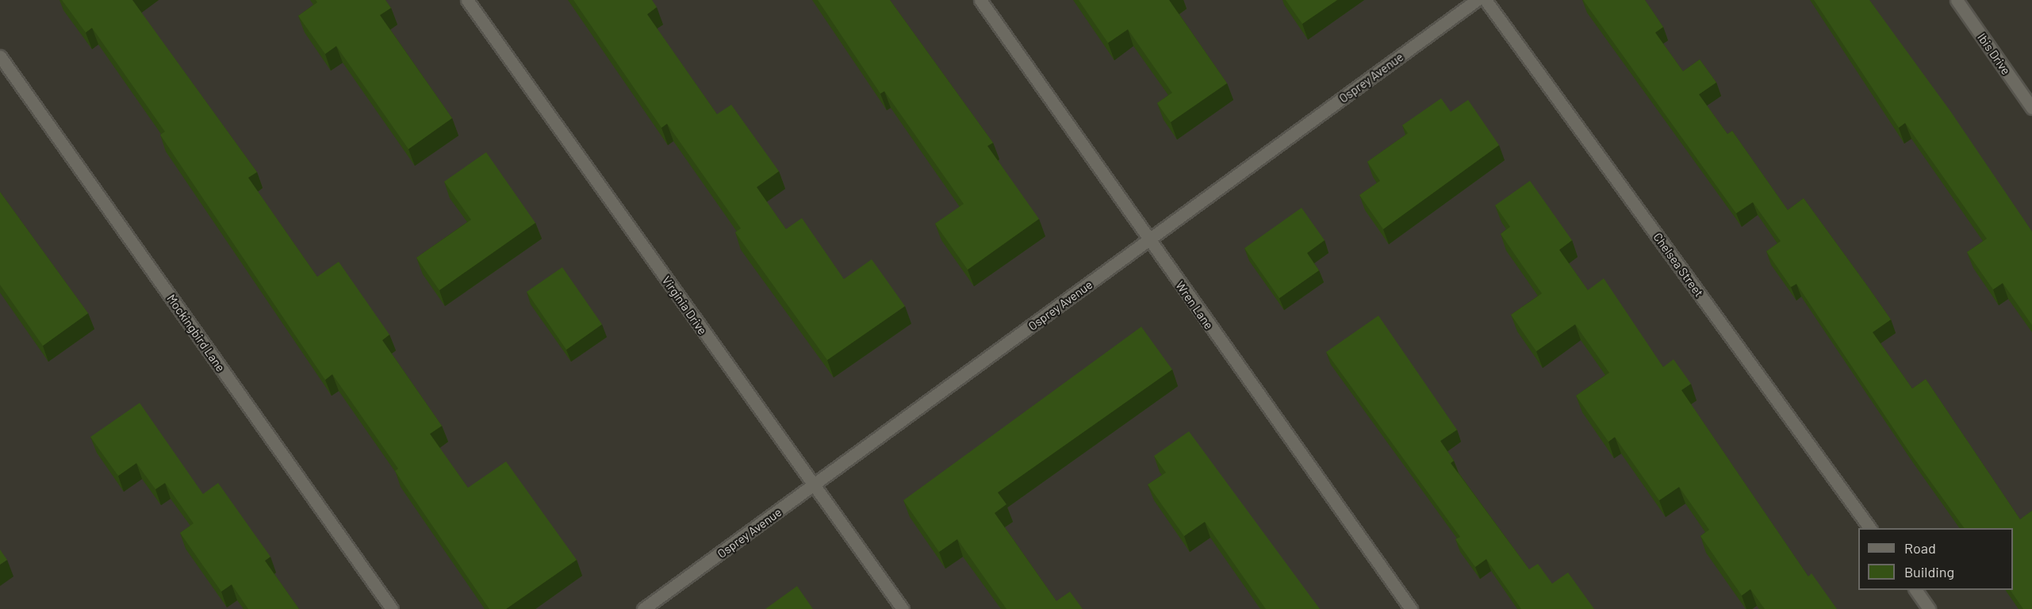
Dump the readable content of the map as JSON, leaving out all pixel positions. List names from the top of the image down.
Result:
{
  "streets": {
    "street": [
      "Ibis Drive",
      "Osprey Avenue",
      "Chelsea Street",
      "Virginia Drive",
      "Wren Lane",
      "Mockingbird Lane"
    ]
  },
  "crossings": [
    ["Osprey Avenue", "Virginia Drive"],
    ["Osprey Avenue", "Wren Lane"]
  ],
  "legend": ["Road", "Building"]
}
